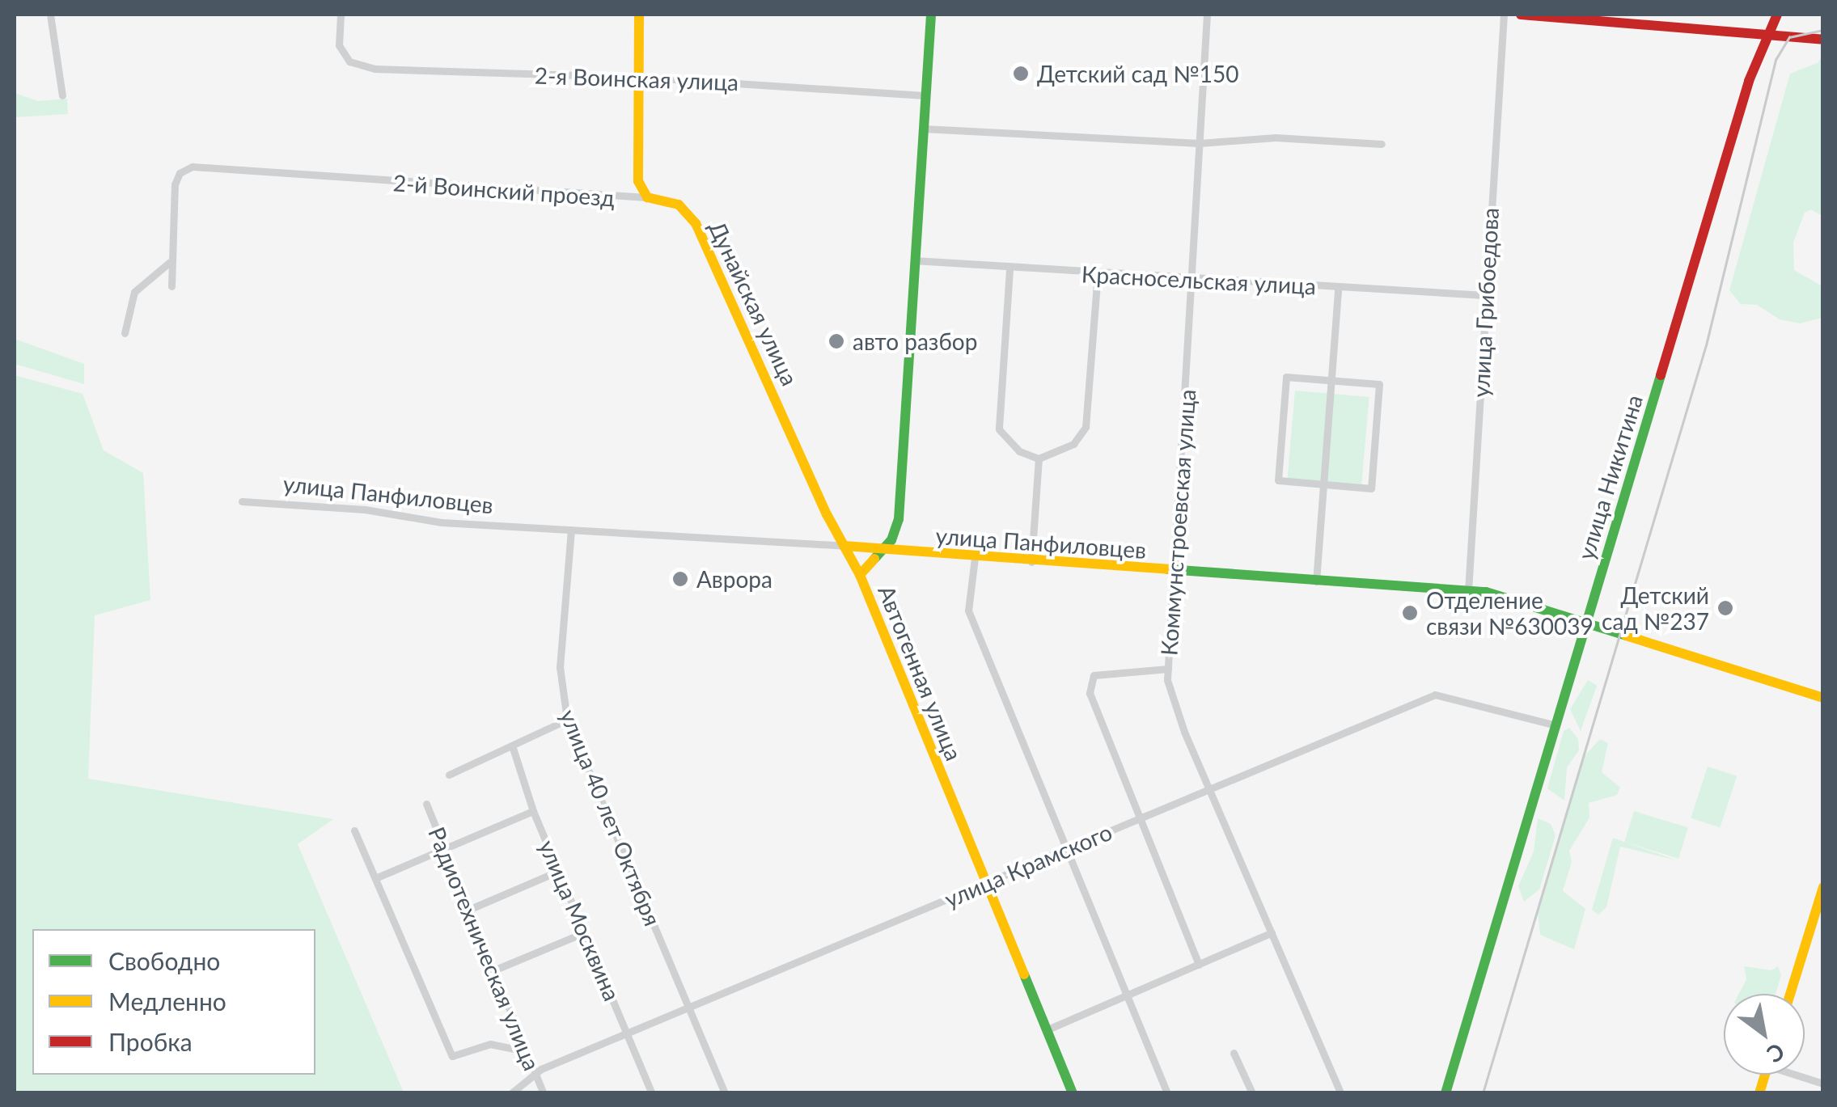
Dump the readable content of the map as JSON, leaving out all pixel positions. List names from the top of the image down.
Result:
{
  "streets": {
    "street": [
      "2-я Воинская улица",
      "2-й Воинский проезд",
      "Красносельская улица",
      "улица Грибоедова",
      "Дунайская улица",
      "улица Никитина",
      "улица Панфиловцев",
      "Коммунстроевская улица",
      "Автогенная улица",
      "улица 40 лет Октября",
      "улица Крамского",
      "улица Москвина",
      "Радиотехническая улица"
    ]
  },
  "crossings": [
    ["2-я Воинская улица", "Автогенная улица"],
    ["2-й Воинский проезд", "Дунайская улица"],
    ["Красносельская улица", "улица Грибоедова"],
    ["Красносельская улица", "Коммунстроевская улица"],
    ["Красносельская улица", "Автогенная улица"],
    ["улица Грибоедова", "улица Панфиловцев"],
    ["Дунайская улица", "улица Панфиловцев"],
    ["Дунайская улица", "Автогенная улица"],
    ["улица Никитина", "улица Панфиловцев"],
    ["улица Никитина", "улица Крамского"],
    ["улица Панфиловцев", "Коммунстроевская улица"],
    ["улица Панфиловцев", "Автогенная улица"],
    ["улица Панфиловцев", "улица 40 лет Октября"],
    ["Коммунстроевская улица", "улица Крамского"],
    ["Автогенная улица", "улица Крамского"],
    ["улица 40 лет Октября", "улица Крамского"],
    ["улица Крамского", "улица Москвина"],
    ["улица Крамского", "Радиотехническая улица"]
  ],
  "places": [
    "Детский сад №150",
    "авто разбор",
    "Аврора",
    "Детский сад №237",
    "Отделение связи №630039"
  ],
  "legend": ["Свободно", "Медленно", "Пробка"],
  "north": "bottom right"
}
